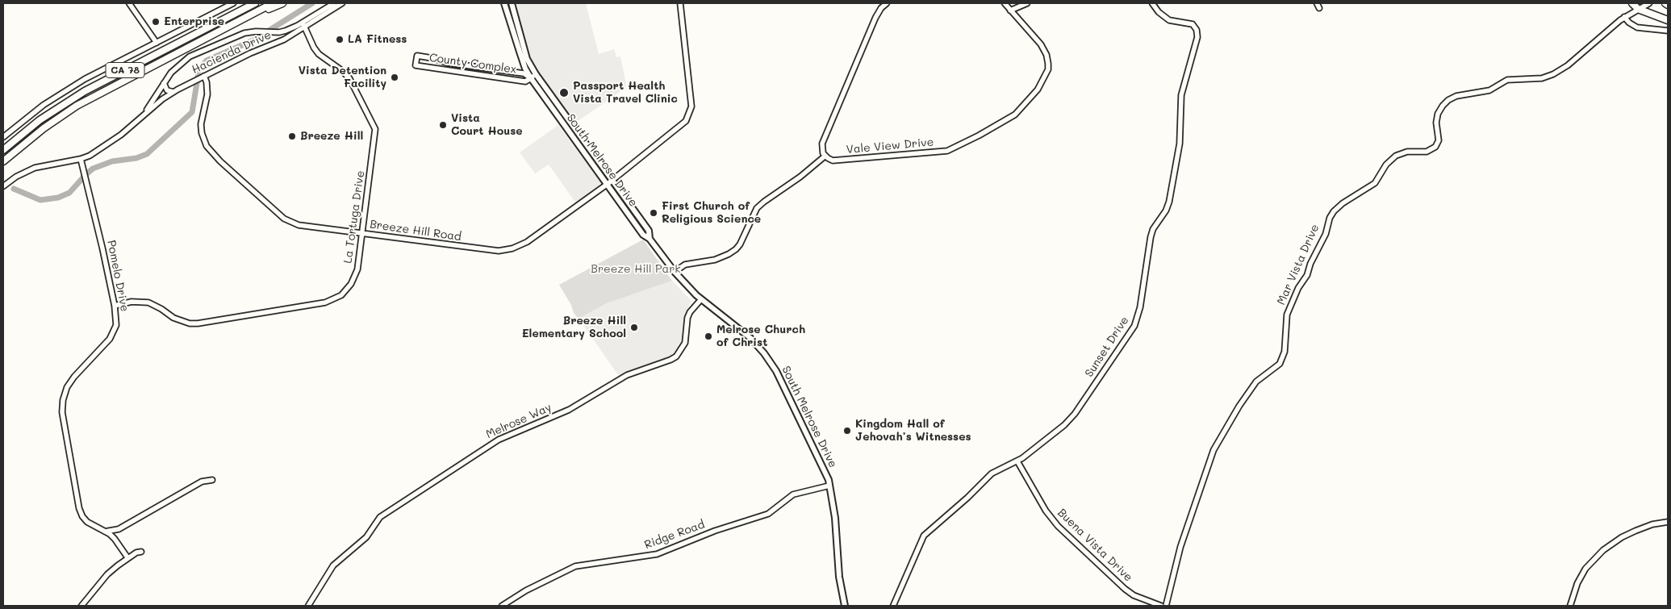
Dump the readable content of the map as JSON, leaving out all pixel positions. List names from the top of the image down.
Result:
{
  "streets": {
    "highway": ["CA 78"],
    "main road": ["South Melrose Drive"],
    "street": [
      "Hacienda Drive",
      "County Complex",
      "Vale View Drive",
      "La Tortuga Drive",
      "Breeze Hill Road",
      "Mar Vista Drive",
      "Pomelo Drive",
      "Sunset Drive",
      "Melrose Way",
      "Ridge Road",
      "Buena Vista Drive"
    ]
  },
  "crossings": [
    ["Hacienda Drive", "La Tortuga Drive"],
    ["Hacienda Drive", "Breeze Hill Road"],
    ["Hacienda Drive", "Pomelo Drive"],
    ["County Complex", "South Melrose Drive"],
    ["South Melrose Drive", "Breeze Hill Road"],
    ["South Melrose Drive", "Melrose Way"],
    ["South Melrose Drive", "Ridge Road"],
    ["La Tortuga Drive", "Breeze Hill Road"],
    ["La Tortuga Drive", "Pomelo Drive"],
    ["Sunset Drive", "Buena Vista Drive"]
  ],
  "parks": ["Breeze Hill Park"],
  "places": [
    "Enterprise",
    "LA Fitness",
    "Vista Detention Facility",
    "Passport Health Vista Travel Clinic",
    "Vista Court House",
    "Breeze Hill",
    "First Church of Religious Science",
    "Breeze Hill Elementary School",
    "Melrose Church of Christ",
    "Kingdom Hall of Jehovah’s Witnesses"
  ]
}
